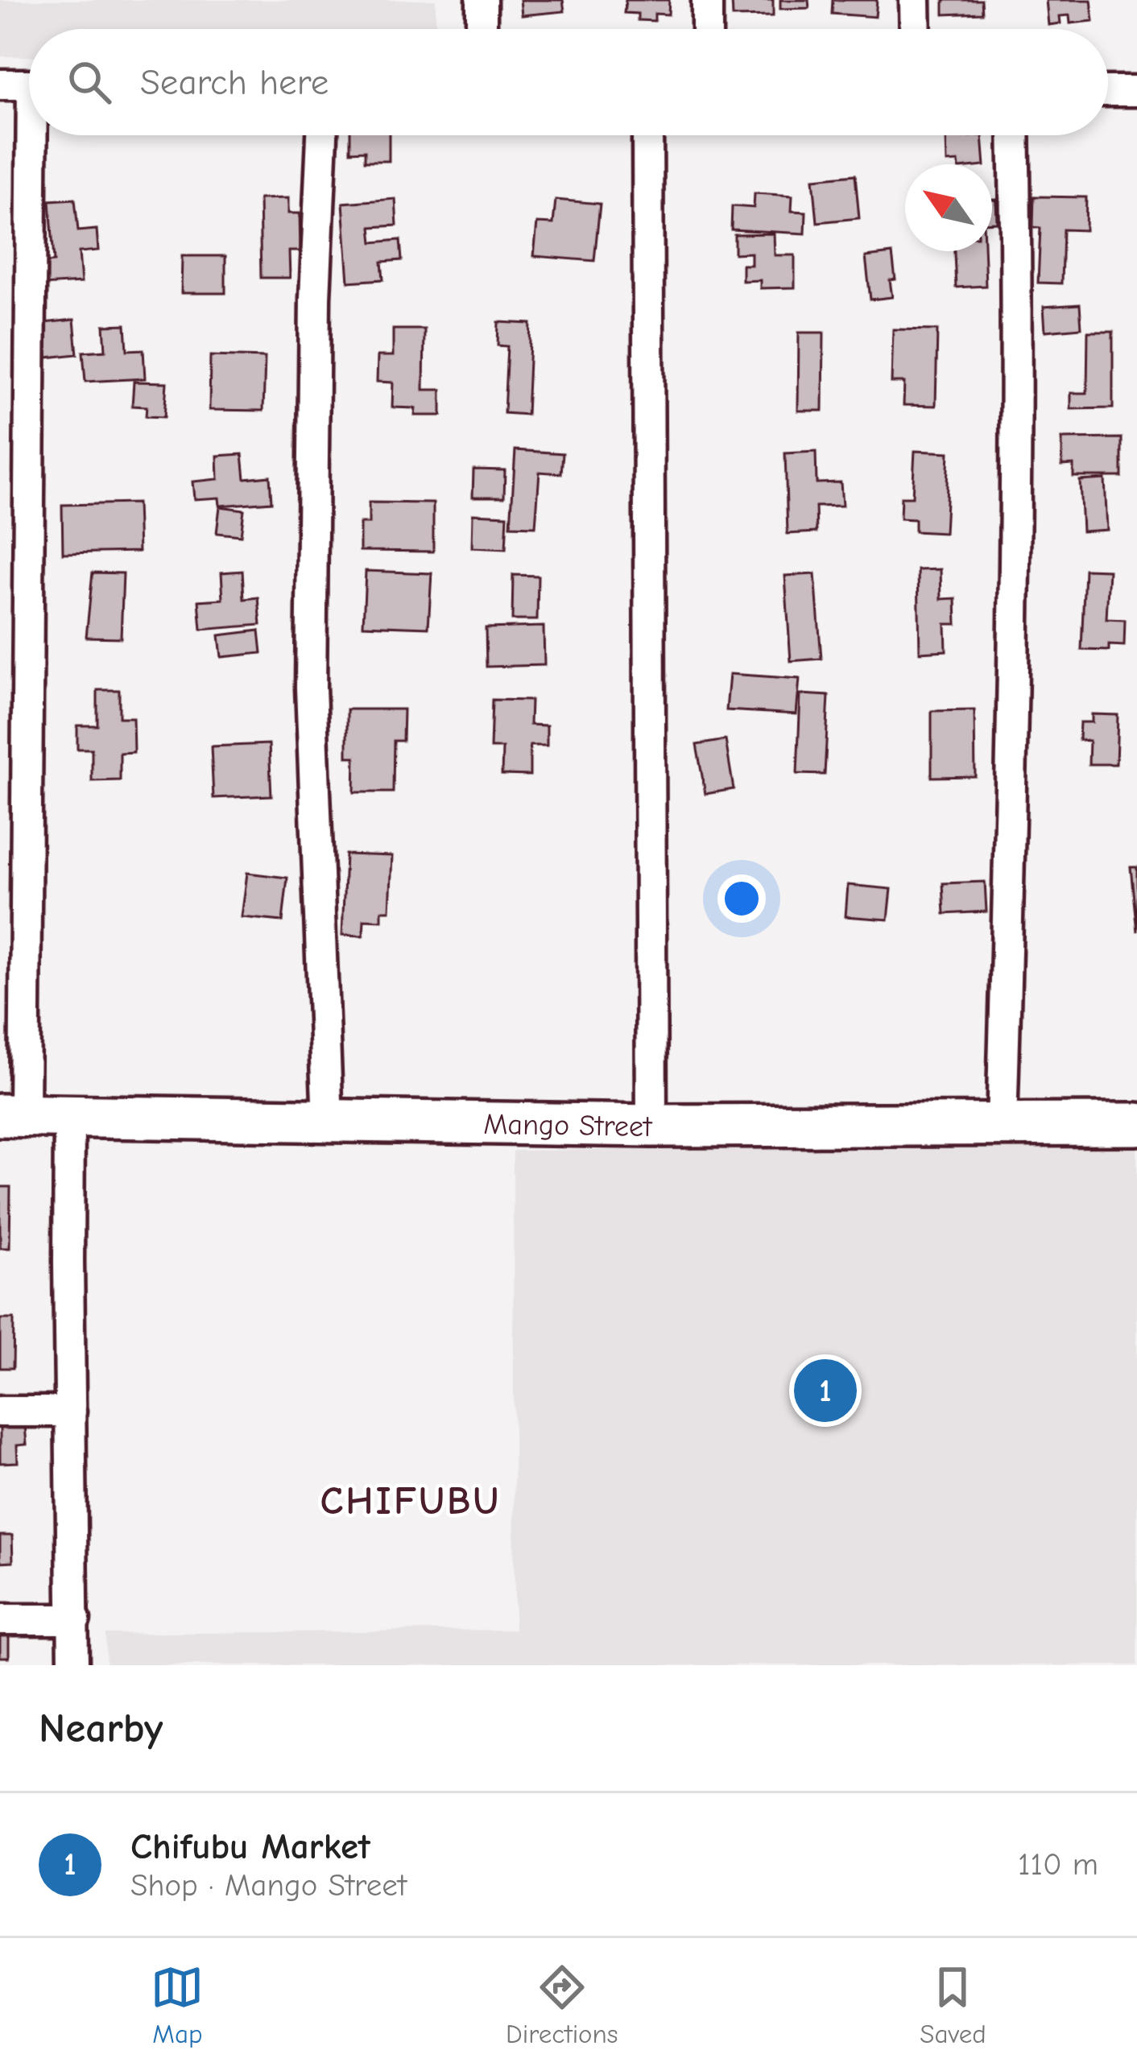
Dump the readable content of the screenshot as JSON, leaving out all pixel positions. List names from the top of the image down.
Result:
{
  "streets": {
    "main road": ["Mango Street"]
  },
  "districts": ["CHIFUBU"],
  "north": "top left",
  "page": {
    "search": "Search here",
    "pins": "1",
    "heading": "Nearby",
    "list": [
      {
        "mark": "1",
        "name": "Chifubu Market",
        "note": "Shop · Mango Street",
        "value": "110 m"
      }
    ],
    "nav": ["Map", "Directions", "Saved"]
  }
}
